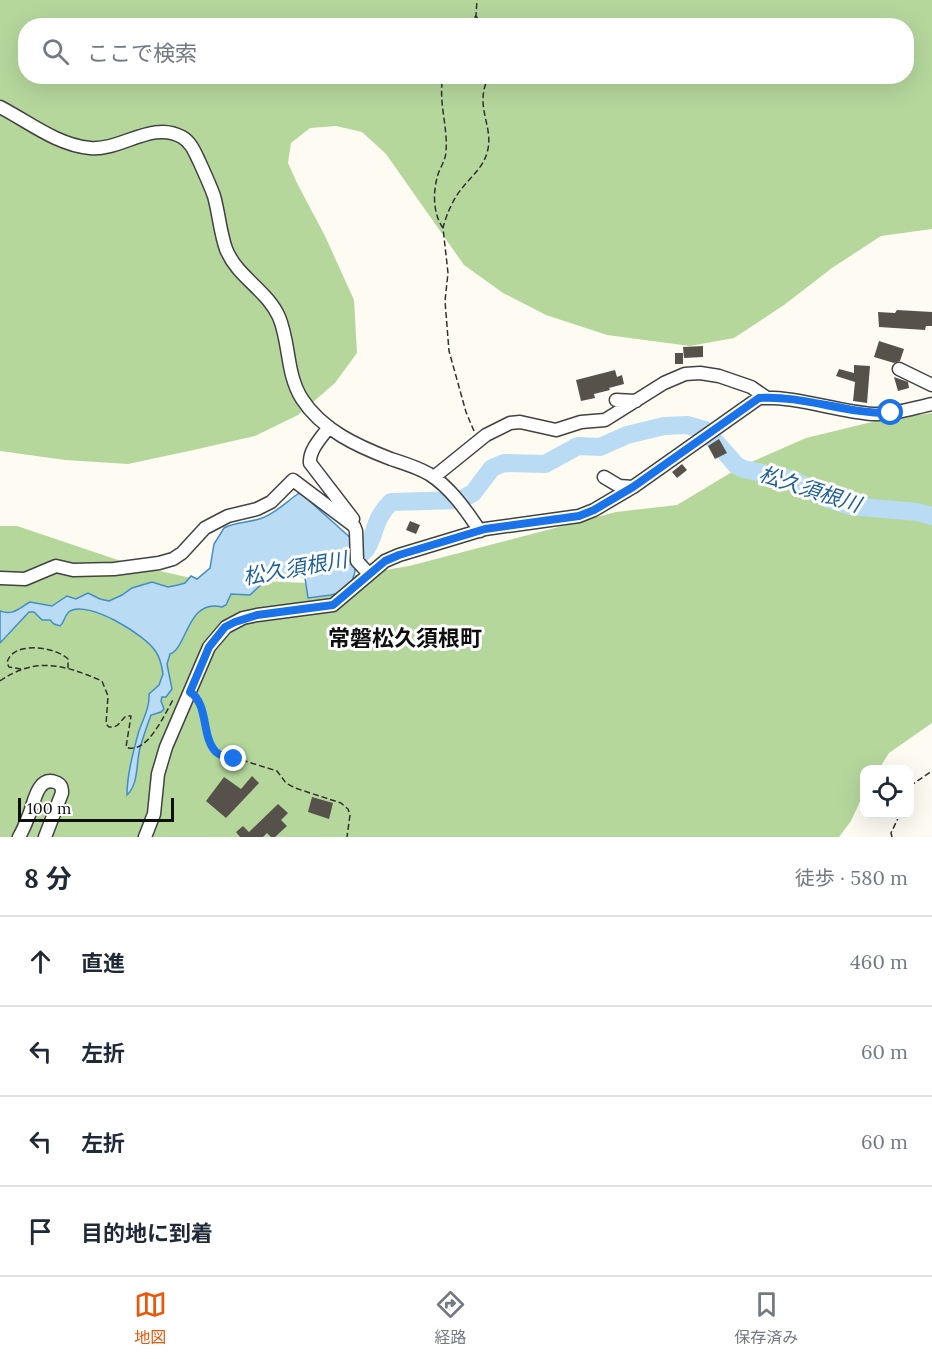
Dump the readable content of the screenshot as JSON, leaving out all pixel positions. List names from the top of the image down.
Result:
{
  "districts": ["常磐松久須根町"],
  "water": ["松久須根川"],
  "scale_bar": "100 m",
  "page": {
    "search": "ここで検索",
    "scale": "100 m",
    "heading": ["8 分", "徒歩 · 580 m"],
    "list": [
      ["直進", "460 m"],
      ["左折", "60 m"],
      ["左折", "60 m"],
      "目的地に到着"
    ],
    "nav": ["地図", "経路", "保存済み"]
  }
}
